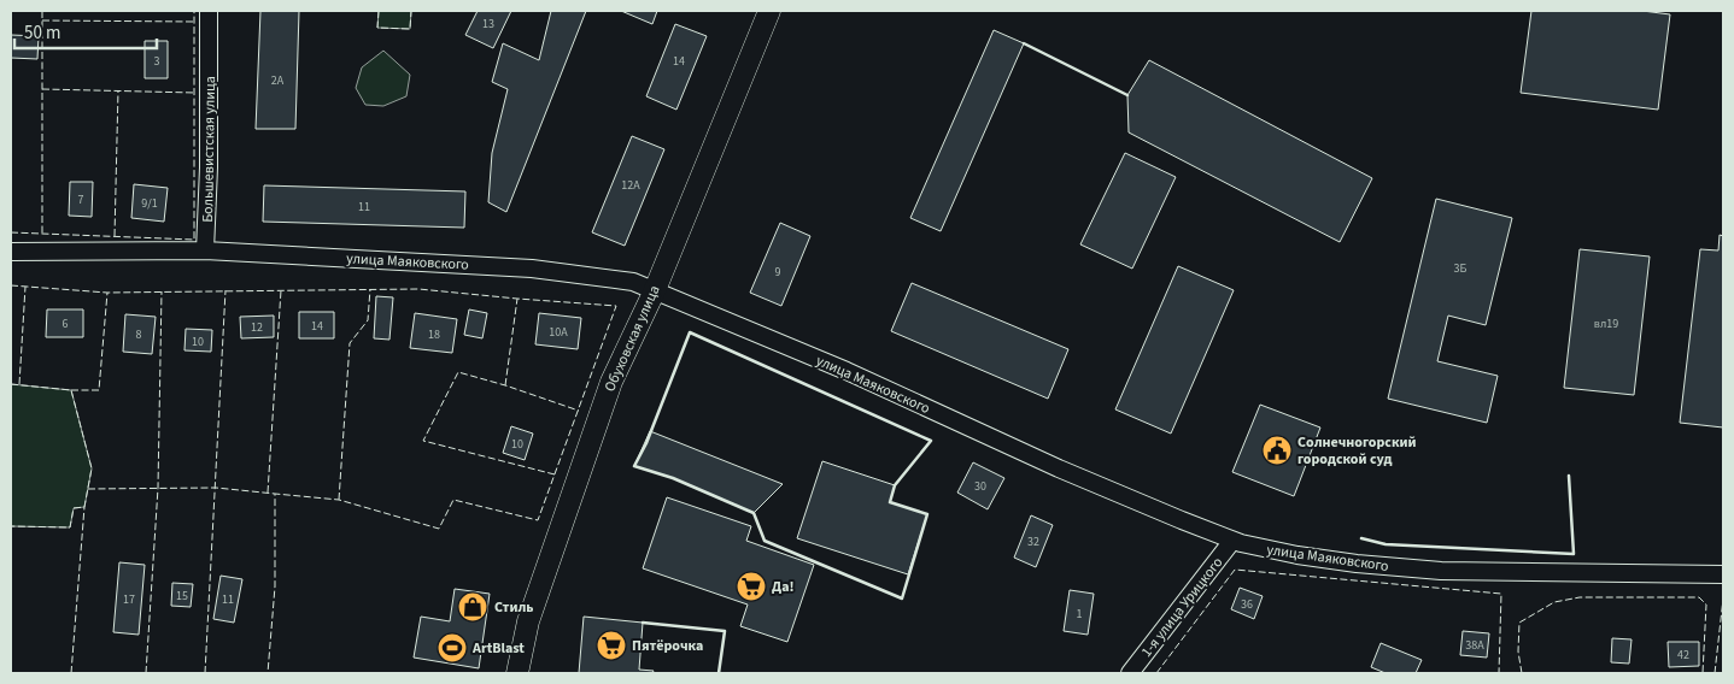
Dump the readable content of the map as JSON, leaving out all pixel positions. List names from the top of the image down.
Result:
{
  "streets": {
    "street": [
      "Большевистская улица",
      "улица Маяковского",
      "Обуховская улица",
      "1-я улица Урицкого"
    ]
  },
  "crossings": [
    ["Большевистская улица", "улица Маяковского"],
    ["улица Маяковского", "Обуховская улица"],
    ["улица Маяковского", "1-я улица Урицкого"]
  ],
  "places": {
    "public building": ["Солнечногорский городской суд"],
    "supermarket": ["Да!", "Пятёрочка"],
    "shop": ["Стиль"],
    "sports": ["ArtBlast"]
  },
  "house_numbers": [
    "13",
    "3",
    "14",
    "2А",
    "12А",
    "7",
    "9/1",
    "11",
    "3Б",
    "9",
    "6",
    "вл19",
    "14",
    "12",
    "10А",
    "8",
    "18",
    "10",
    "10",
    "30",
    "32",
    "15",
    "17",
    "11",
    "36",
    "1",
    "38А",
    "42"
  ],
  "scale_bar": "50 m"
}
